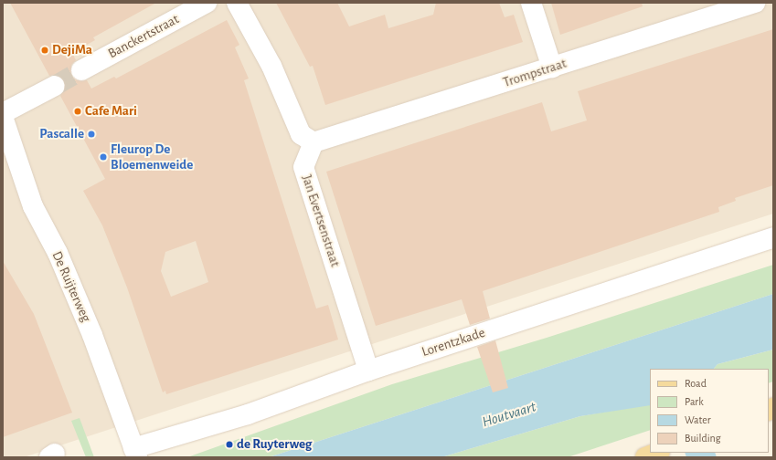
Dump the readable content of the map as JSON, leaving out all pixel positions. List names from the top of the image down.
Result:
{
  "streets": {
    "street": [
      "Banckertstraat",
      "Trompstraat",
      "Jan Evertsenstraat",
      "De Ruijterweg",
      "Lorentzkade"
    ]
  },
  "crossings": [
    ["Trompstraat", "Jan Evertsenstraat"],
    ["Jan Evertsenstraat", "Lorentzkade"],
    ["De Ruijterweg", "Lorentzkade"]
  ],
  "water": ["Houtvaart"],
  "places": [
    "DejiMa",
    "Cafe Mari",
    "Pascalle",
    "Fleurop De Bloemenweide",
    "de Ruyterweg"
  ],
  "legend": [
    "Road",
    "Park",
    "Water",
    "Building"
  ]
}
